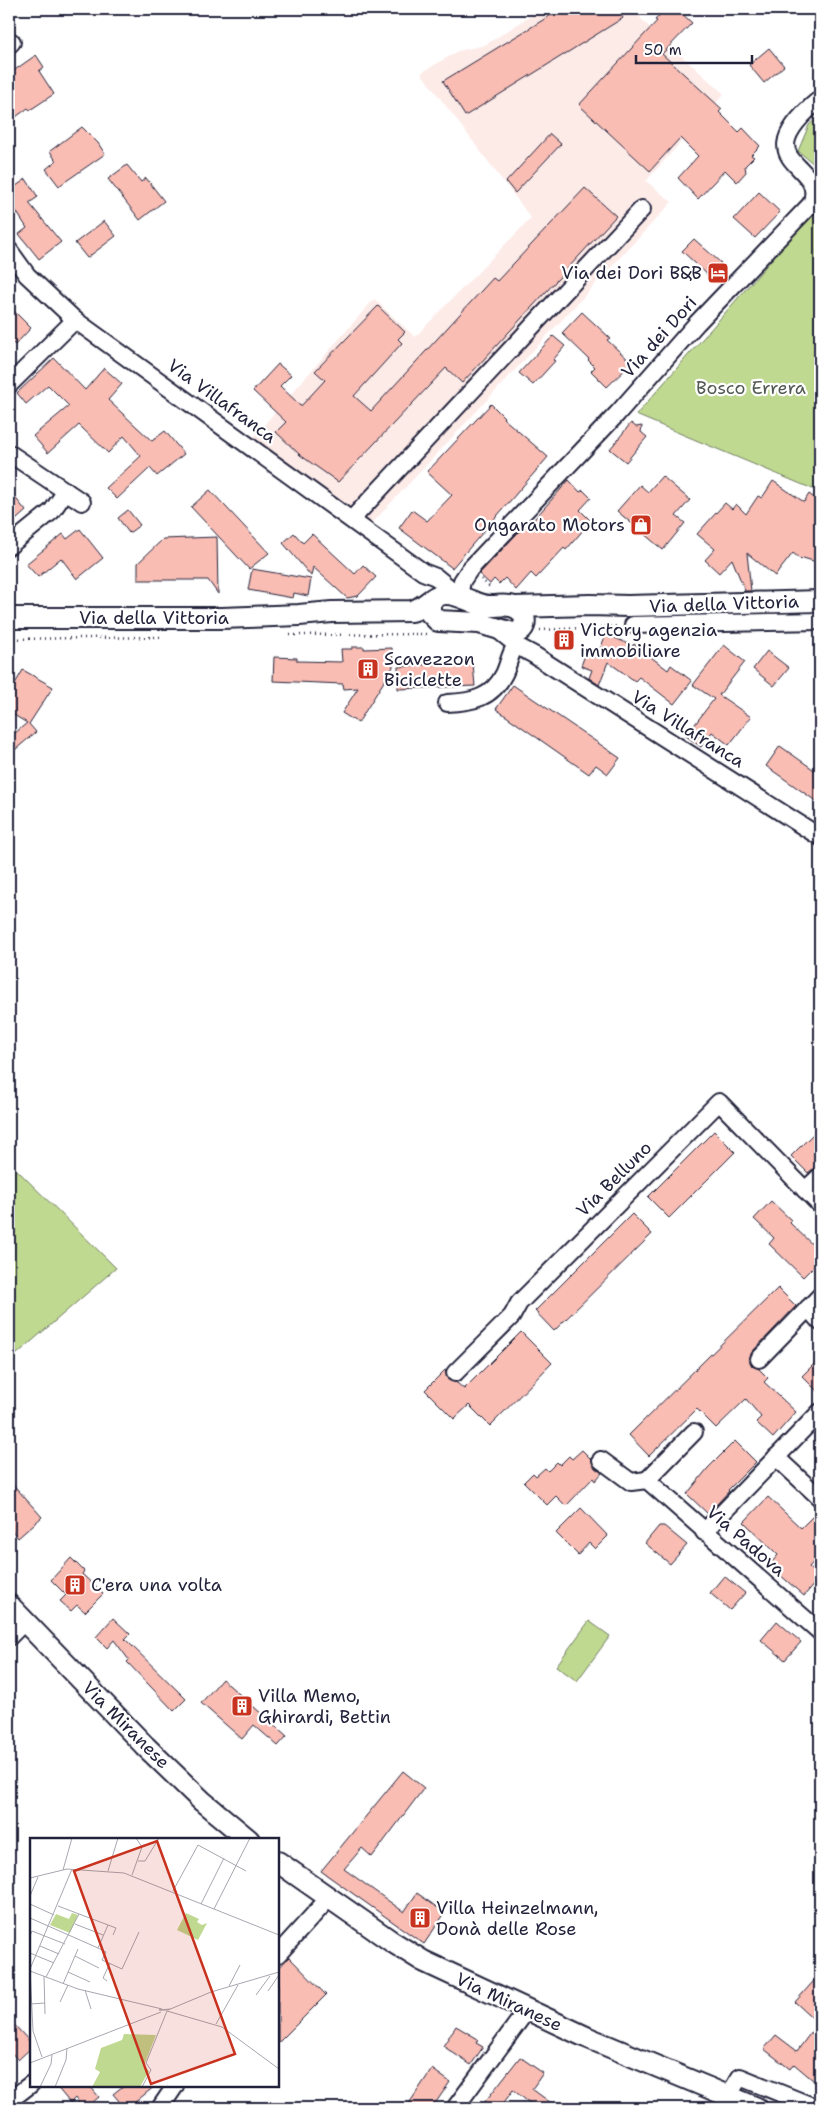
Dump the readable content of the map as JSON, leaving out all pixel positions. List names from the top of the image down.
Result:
{
  "streets": {
    "main road": ["Via della Vittoria", "Via Miranese"],
    "street": [
      "Via dei Dori",
      "Via Villafranca",
      "Via Belluno",
      "Via Padova"
    ]
  },
  "crossings": [
    ["Via dei Dori", "Via Villafranca"],
    ["Via dei Dori", "Via della Vittoria"],
    ["Via Villafranca", "Via della Vittoria"]
  ],
  "parks": ["Bosco Errera"],
  "places": {
    "hotel": ["Via dei Dori B&B"],
    "shop": ["Ongarato Motors"],
    "building": [
      "Victory agenzia immobiliare",
      "Scavezzon Biciclette",
      "C'era una volta",
      "Villa Memo, Ghirardi, Bettin",
      "Villa Heinzelmann, Donà delle Rose"
    ]
  },
  "scale_bar": "50 m"
}
